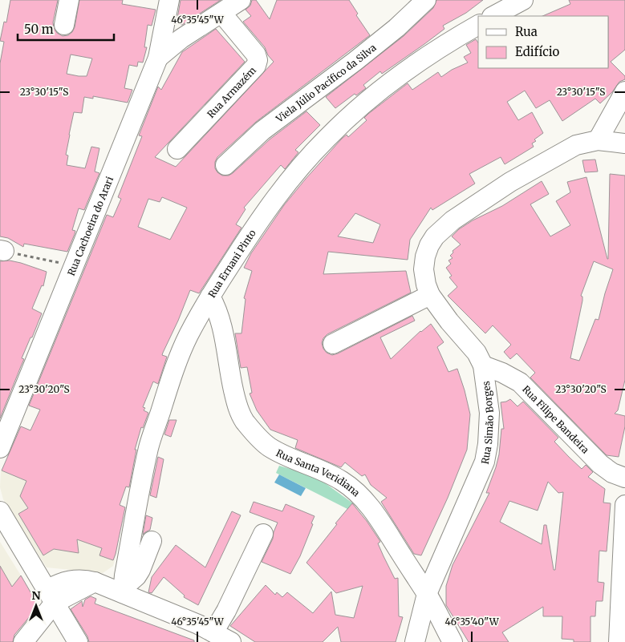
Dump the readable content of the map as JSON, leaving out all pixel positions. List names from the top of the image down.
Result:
{
  "streets": {
    "street": [
      "Viela Júlio Pacífico da Silva",
      "Rua Armazém",
      "Rua Cachoeira do Arari",
      "Rua Ernani Pinto",
      "Rua Filipe Bandeira",
      "Rua Simão Borges",
      "Rua Santa Veridiana"
    ]
  },
  "crossings": [
    ["Rua Ernani Pinto", "Rua Santa Veridiana"],
    ["Rua Filipe Bandeira", "Rua Simão Borges"],
    ["Rua Simão Borges", "Rua Santa Veridiana"]
  ],
  "legend": ["Rua", "Edifício"],
  "scale_bar": "50 m",
  "north": "top",
  "coordinates": [
    "46°35'45\"W",
    "23°30'15\"S",
    "23°30'20\"S",
    "46°35'40\"W"
  ]
}
